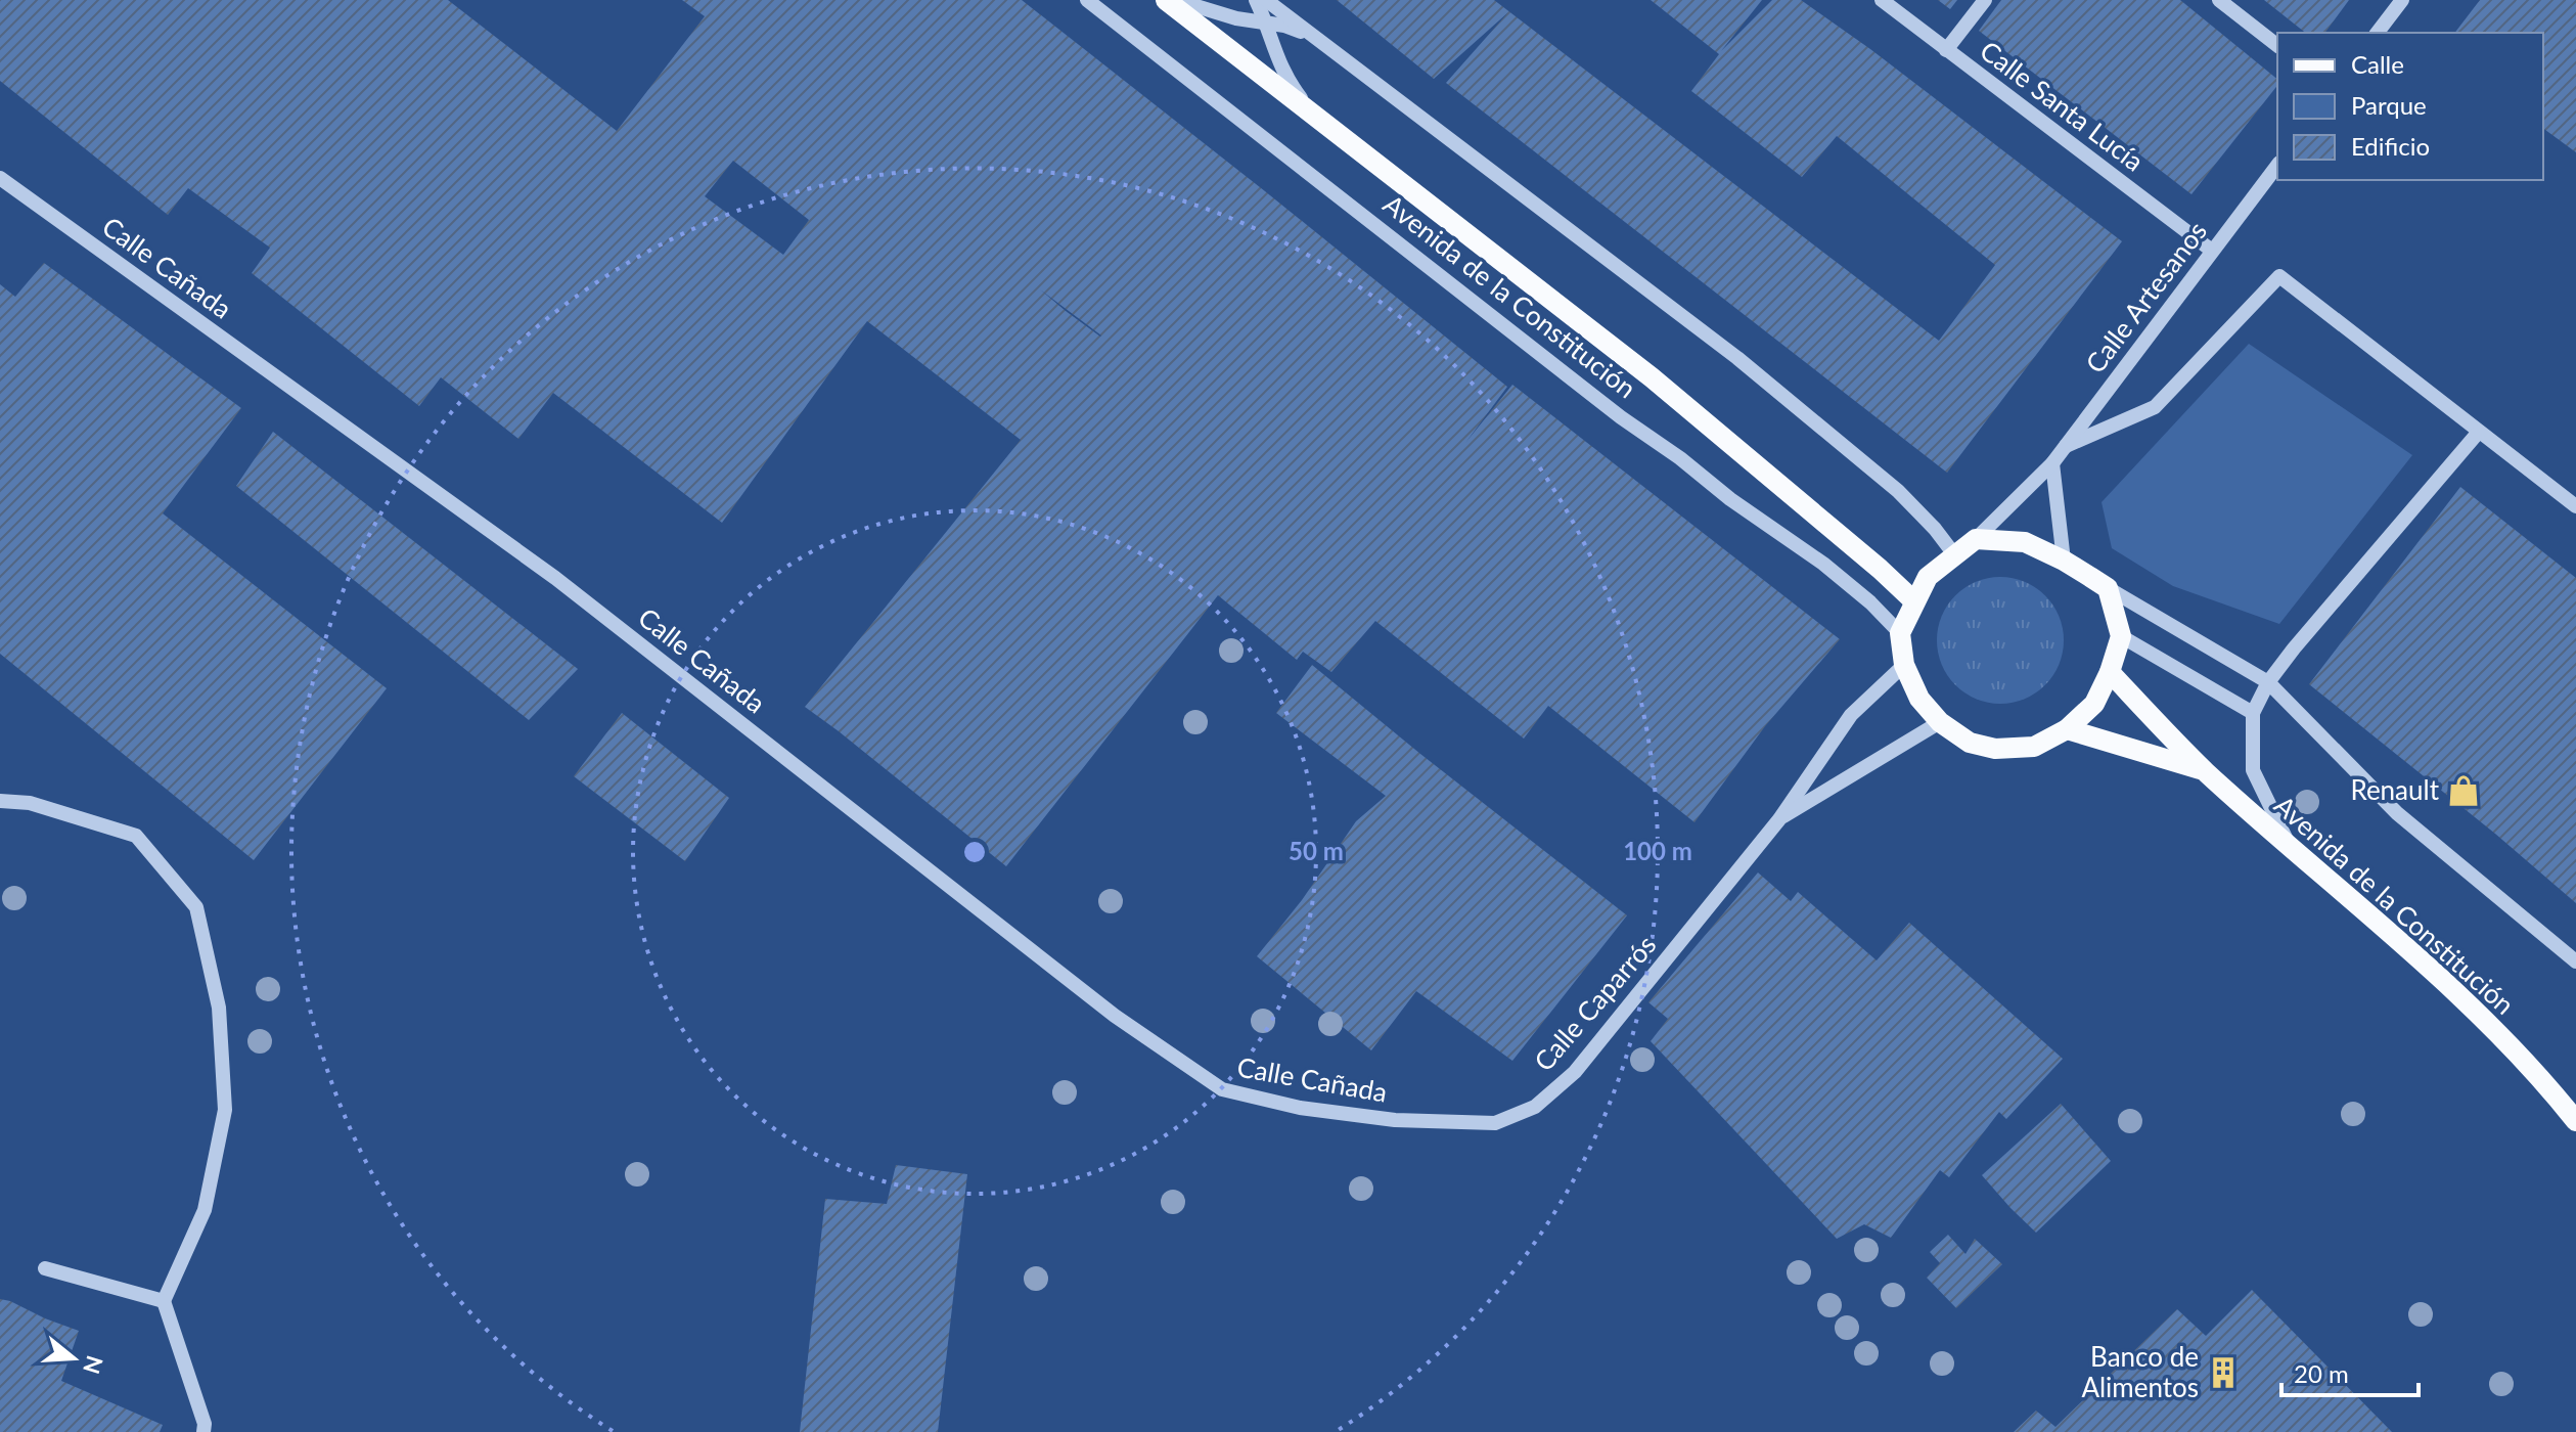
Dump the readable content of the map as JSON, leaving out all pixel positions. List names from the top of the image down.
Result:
{
  "streets": {
    "main road": ["Avenida de la Constitución"],
    "street": [
      "Calle Santa Lucía",
      "Calle Cañada",
      "Calle Artesanos",
      "Calle Caparrós"
    ]
  },
  "crossings": [
    ["Calle Santa Lucía", "Calle Artesanos"],
    ["Calle Cañada", "Calle Caparrós"],
    ["Avenida de la Constitución", "Calle Artesanos"],
    ["Avenida de la Constitución", "Calle Caparrós"],
    ["Calle Artesanos", "Calle Caparrós"]
  ],
  "places": {
    "shop": ["Renault"],
    "building": ["Banco de Alimentos"]
  },
  "legend": ["Calle", "Parque", "Edificio"],
  "scale_bar": "20 m",
  "north": "right",
  "rings": ["50 m", "100 m"]
}
